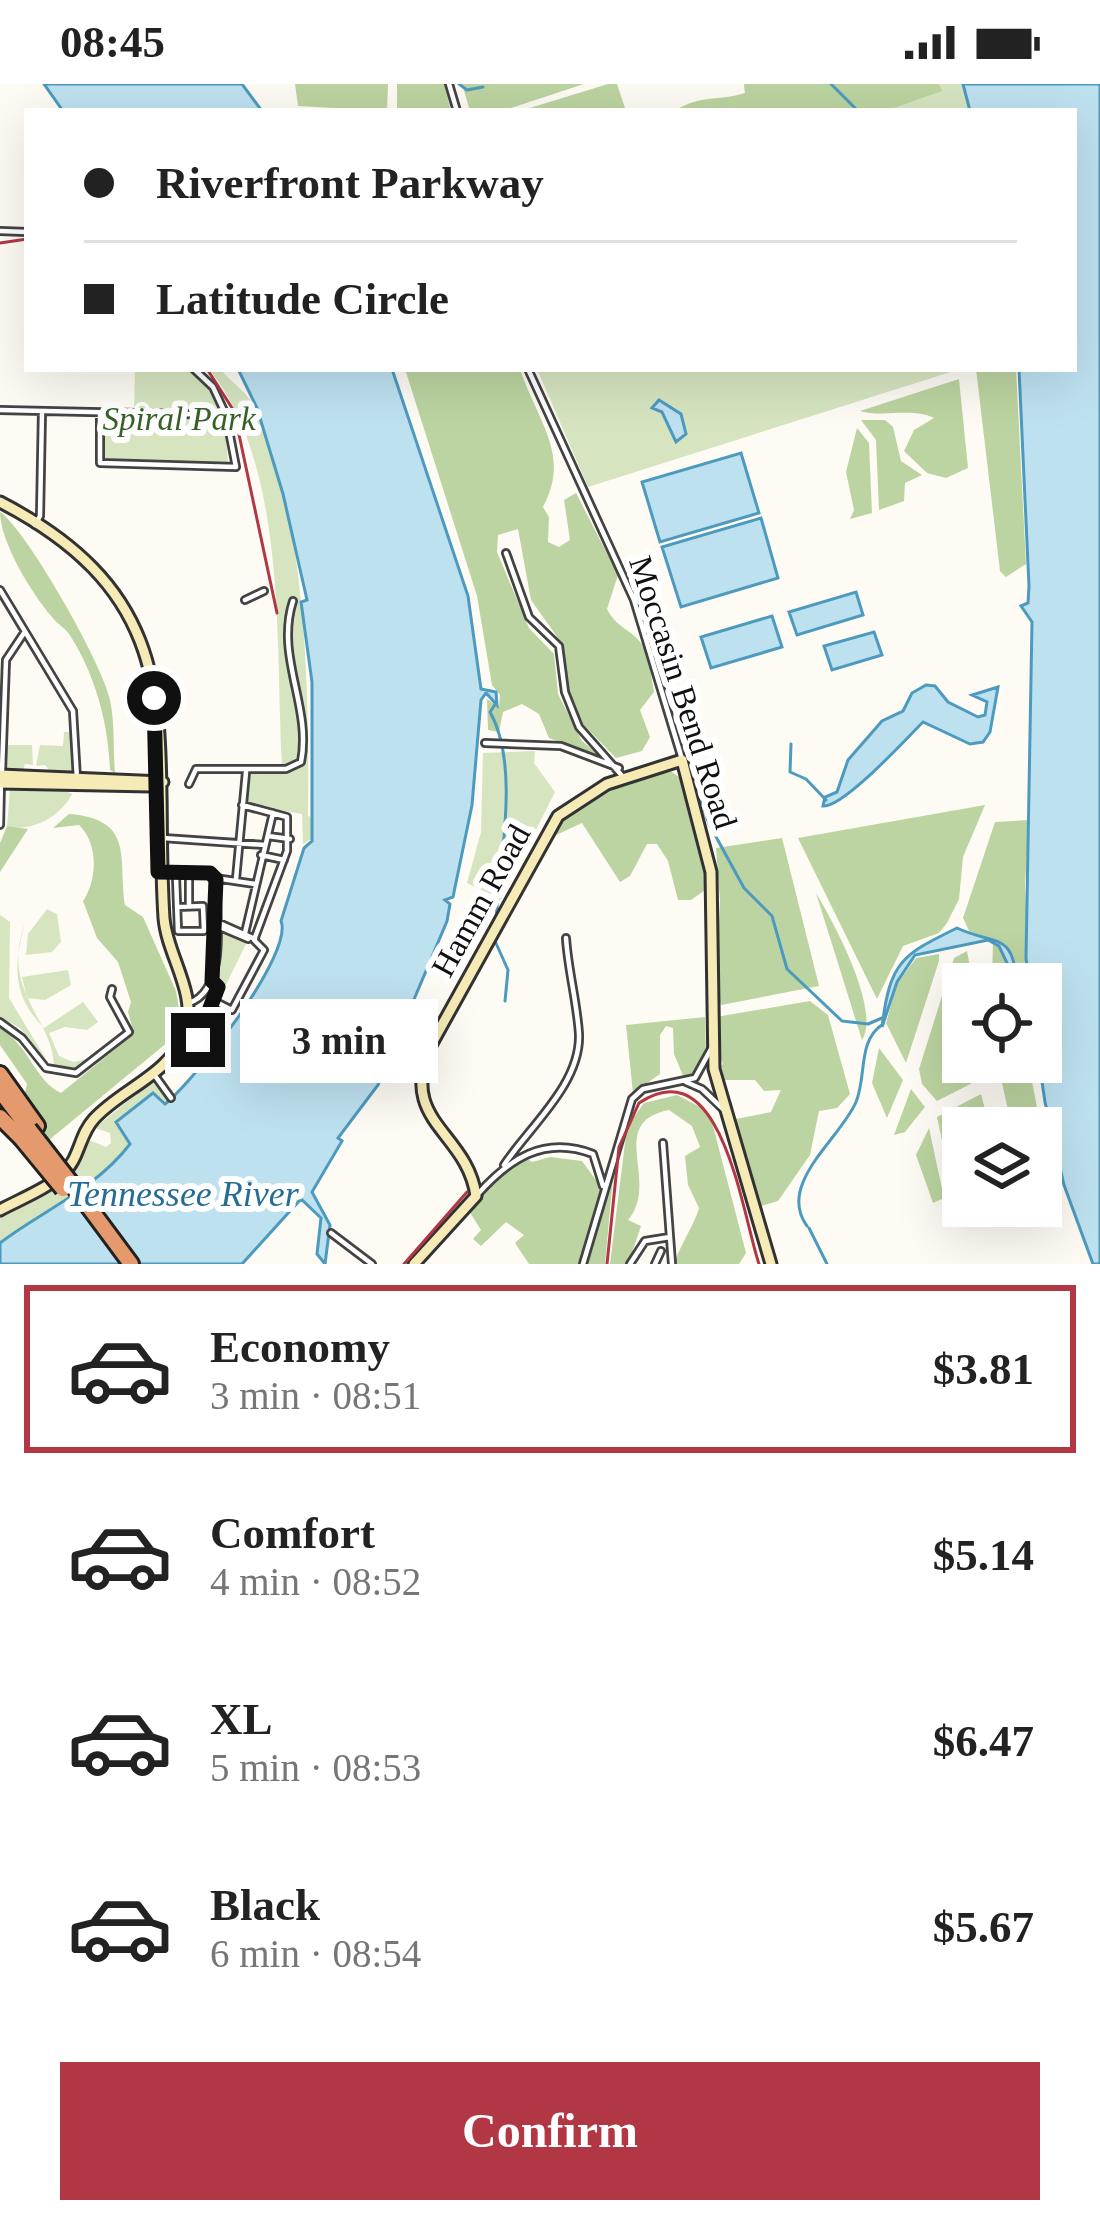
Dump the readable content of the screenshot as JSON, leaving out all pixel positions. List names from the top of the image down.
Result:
{
  "streets": {
    "main road": ["Moccasin Bend Road", "Hamm Road"]
  },
  "crossings": [
    ["Moccasin Bend Road", "Hamm Road"]
  ],
  "water": ["Tennessee River"],
  "parks": ["Spiral Park"],
  "page": {
    "status": "08:45",
    "banner": ["Riverfront Parkway", "Latitude Circle"],
    "bubble": "3 min",
    "list": [
      {
        "name": "Economy",
        "note": "3 min · 08:51",
        "value": "$3.81"
      },
      {
        "name": "Comfort",
        "note": "4 min · 08:52",
        "value": "$5.14"
      },
      {
        "name": "XL",
        "note": "5 min · 08:53",
        "value": "$6.47"
      },
      {
        "name": "Black",
        "note": "6 min · 08:54",
        "value": "$5.67"
      }
    ],
    "buttons": "Confirm"
  }
}
